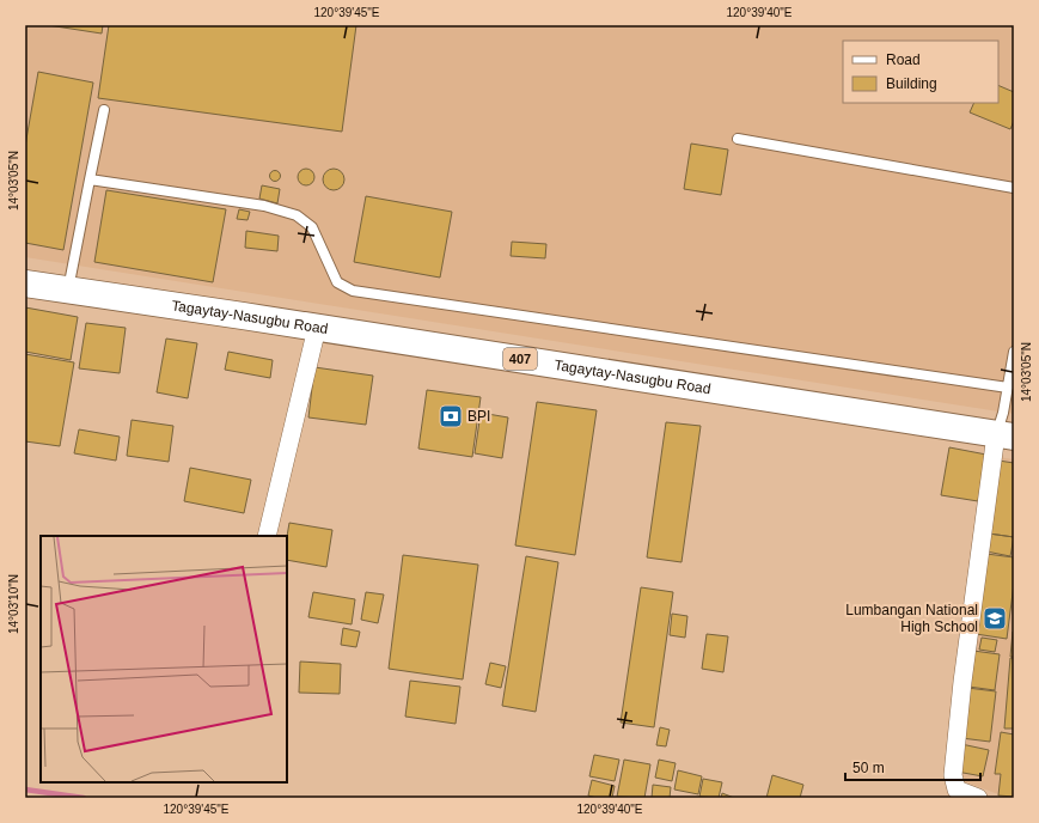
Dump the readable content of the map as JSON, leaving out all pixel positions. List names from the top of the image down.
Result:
{
  "streets": {
    "main road": ["Tagaytay-Nasugbu Road", "407"]
  },
  "places": {
    "bank": ["BPI"],
    "school or university": ["Lumbangan National High School"]
  },
  "legend": ["Road", "Building"],
  "scale_bar": "50 m",
  "coordinates": [
    "120°39'45\"E",
    "120°39'40\"E",
    "14°03'05\"N",
    "14°03'10\"N"
  ]
}
